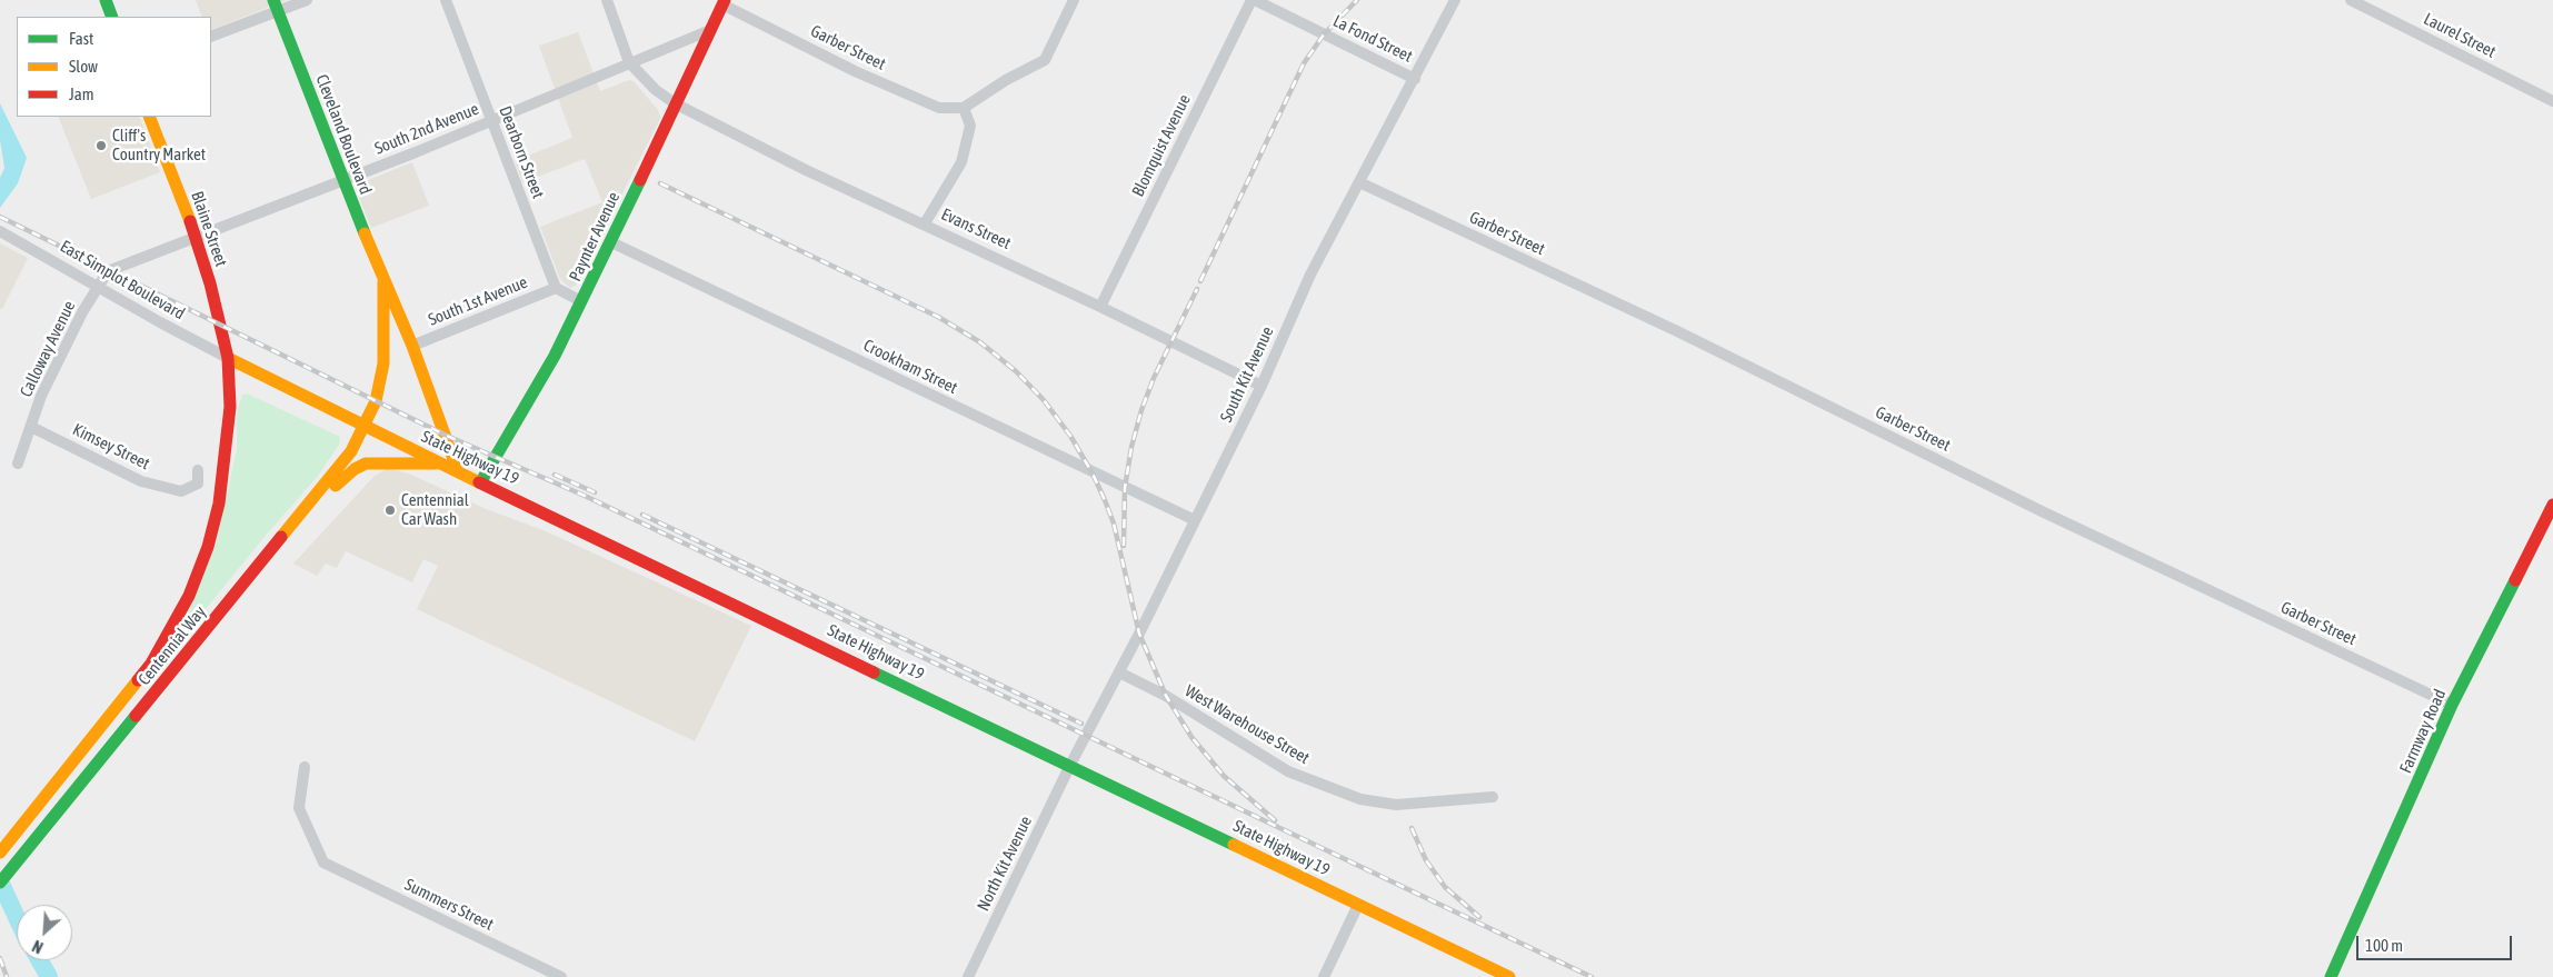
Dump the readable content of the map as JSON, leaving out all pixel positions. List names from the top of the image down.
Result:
{
  "streets": {
    "main road": [
      "Cleveland Boulevard",
      "Blaine Street",
      "Paynter Avenue",
      "State Highway 19",
      "Centennial Way",
      "Farmway Road"
    ],
    "street": [
      "Laurel Street",
      "La Fond Street",
      "Garber Street",
      "South 2nd Avenue",
      "Blomquist Avenue",
      "Dearborn Street",
      "Evans Street",
      "East Simplot Boulevard",
      "South 1st Avenue",
      "Calloway Avenue",
      "Crookham Street",
      "South Kit Avenue",
      "Kimsey Street",
      "West Warehouse Street",
      "North Kit Avenue",
      "Summers Street"
    ]
  },
  "crossings": [
    ["La Fond Street", "Blomquist Avenue"],
    ["La Fond Street", "South Kit Avenue"],
    ["Garber Street", "Paynter Avenue"],
    ["Garber Street", "South Kit Avenue"],
    ["Garber Street", "Farmway Road"],
    ["South 2nd Avenue", "Cleveland Boulevard"],
    ["South 2nd Avenue", "Dearborn Street"],
    ["South 2nd Avenue", "Blaine Street"],
    ["South 2nd Avenue", "Evans Street"],
    ["South 2nd Avenue", "Paynter Avenue"],
    ["South 2nd Avenue", "East Simplot Boulevard"],
    ["South 2nd Avenue", "Calloway Avenue"],
    ["Cleveland Boulevard", "South 1st Avenue"],
    ["Cleveland Boulevard", "State Highway 19"],
    ["Cleveland Boulevard", "Centennial Way"],
    ["Blomquist Avenue", "Evans Street"],
    ["Dearborn Street", "South 1st Avenue"],
    ["Blaine Street", "East Simplot Boulevard"],
    ["Blaine Street", "State Highway 19"],
    ["Blaine Street", "Centennial Way"],
    ["Evans Street", "Paynter Avenue"],
    ["Evans Street", "South Kit Avenue"],
    ["Paynter Avenue", "Crookham Street"],
    ["Paynter Avenue", "State Highway 19"],
    ["East Simplot Boulevard", "Calloway Avenue"],
    ["East Simplot Boulevard", "State Highway 19"],
    ["East Simplot Boulevard", "Centennial Way"],
    ["Calloway Avenue", "Kimsey Street"],
    ["Crookham Street", "South Kit Avenue"],
    ["South Kit Avenue", "State Highway 19"],
    ["South Kit Avenue", "West Warehouse Street"],
    ["South Kit Avenue", "North Kit Avenue"],
    ["State Highway 19", "Centennial Way"],
    ["State Highway 19", "North Kit Avenue"]
  ],
  "places": ["Cliff's Country Market", "Centennial Car Wash"],
  "legend": ["Fast", "Slow", "Jam"],
  "scale_bar": "100 m",
  "north": "bottom left"
}
